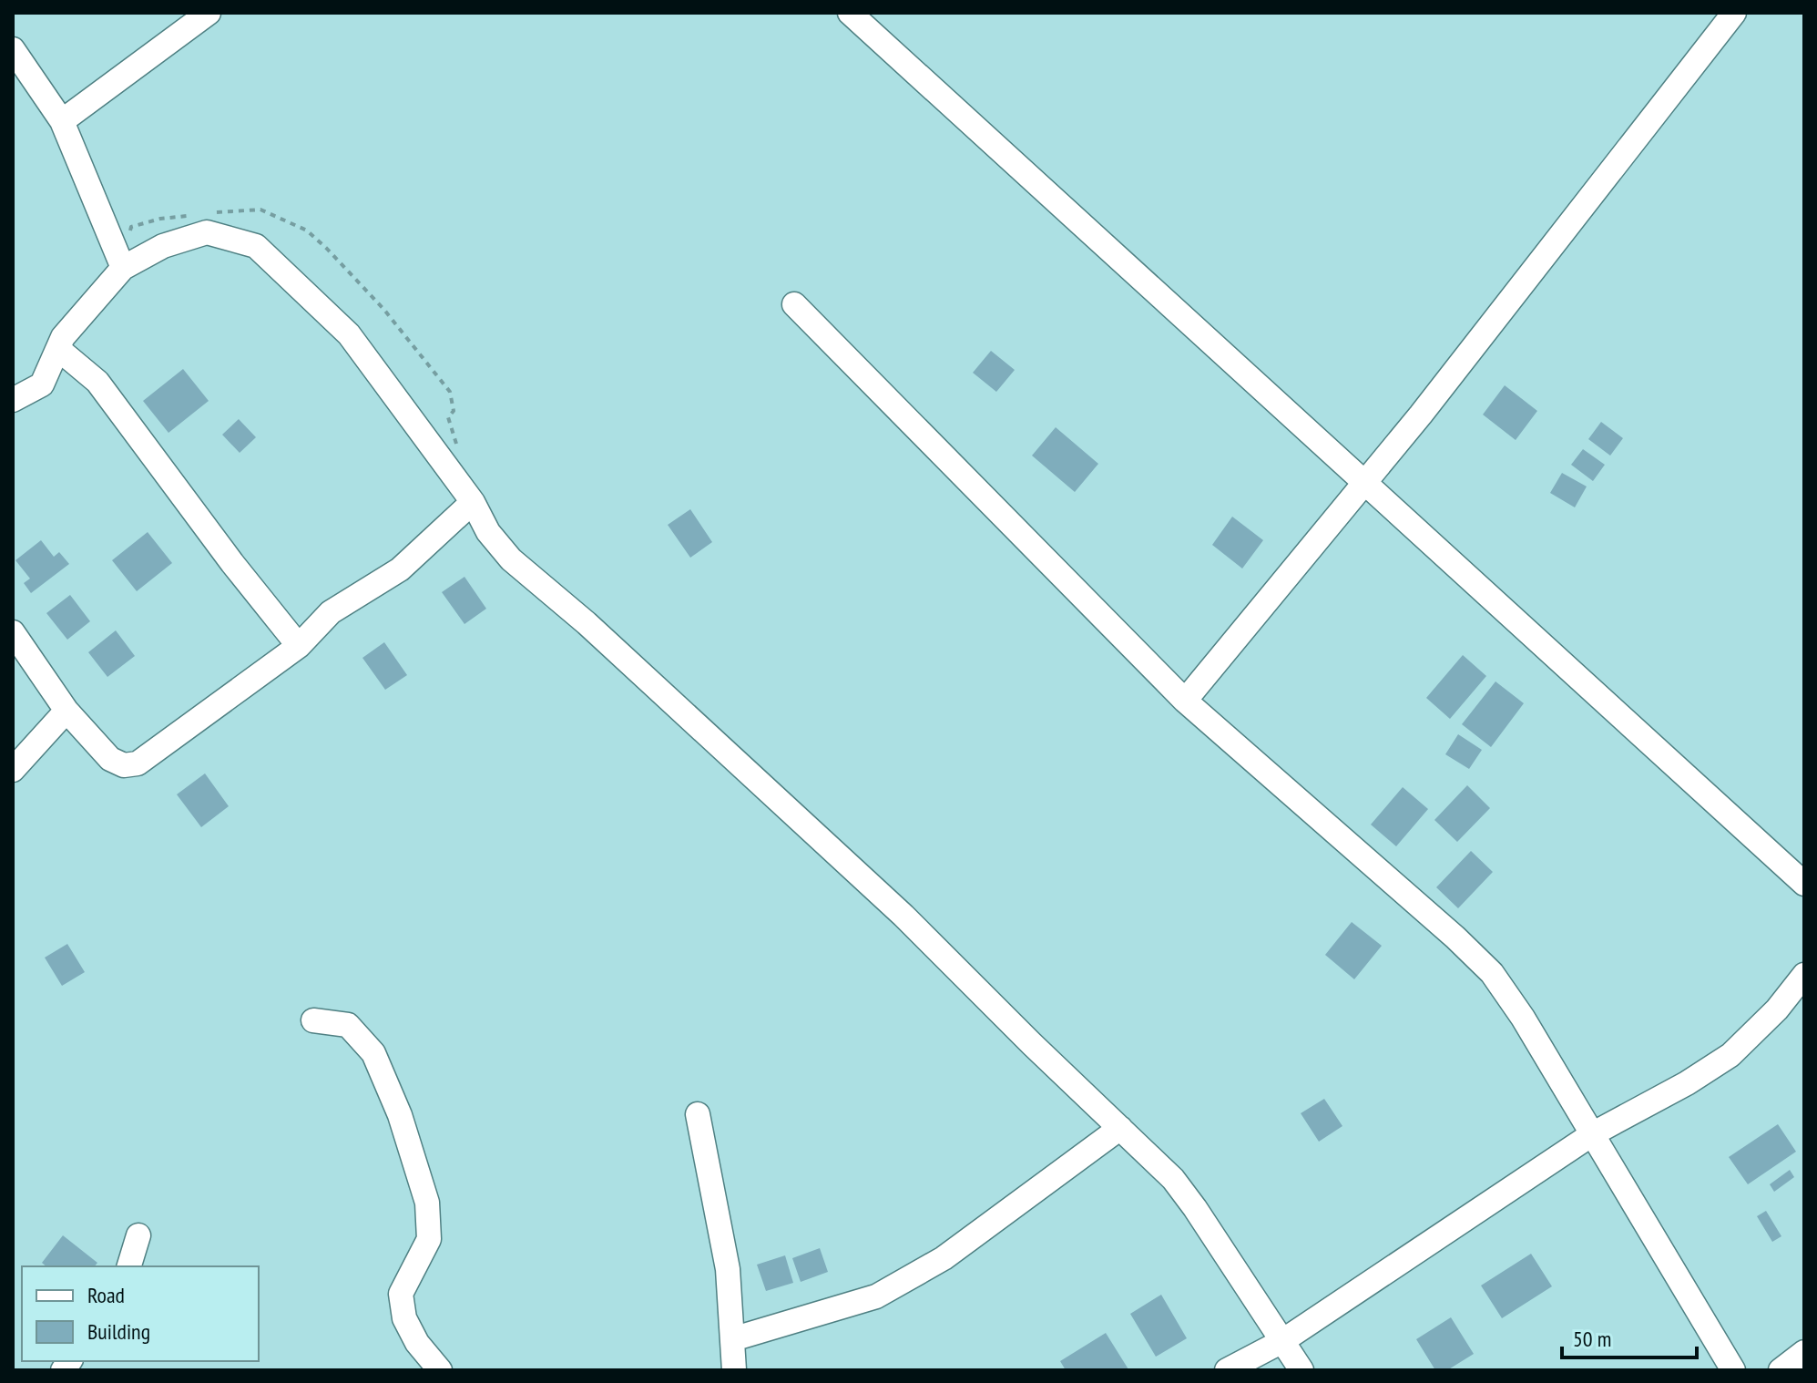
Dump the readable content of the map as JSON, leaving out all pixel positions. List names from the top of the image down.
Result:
{
  "legend": ["Road", "Building"],
  "scale_bar": "50 m"
}
